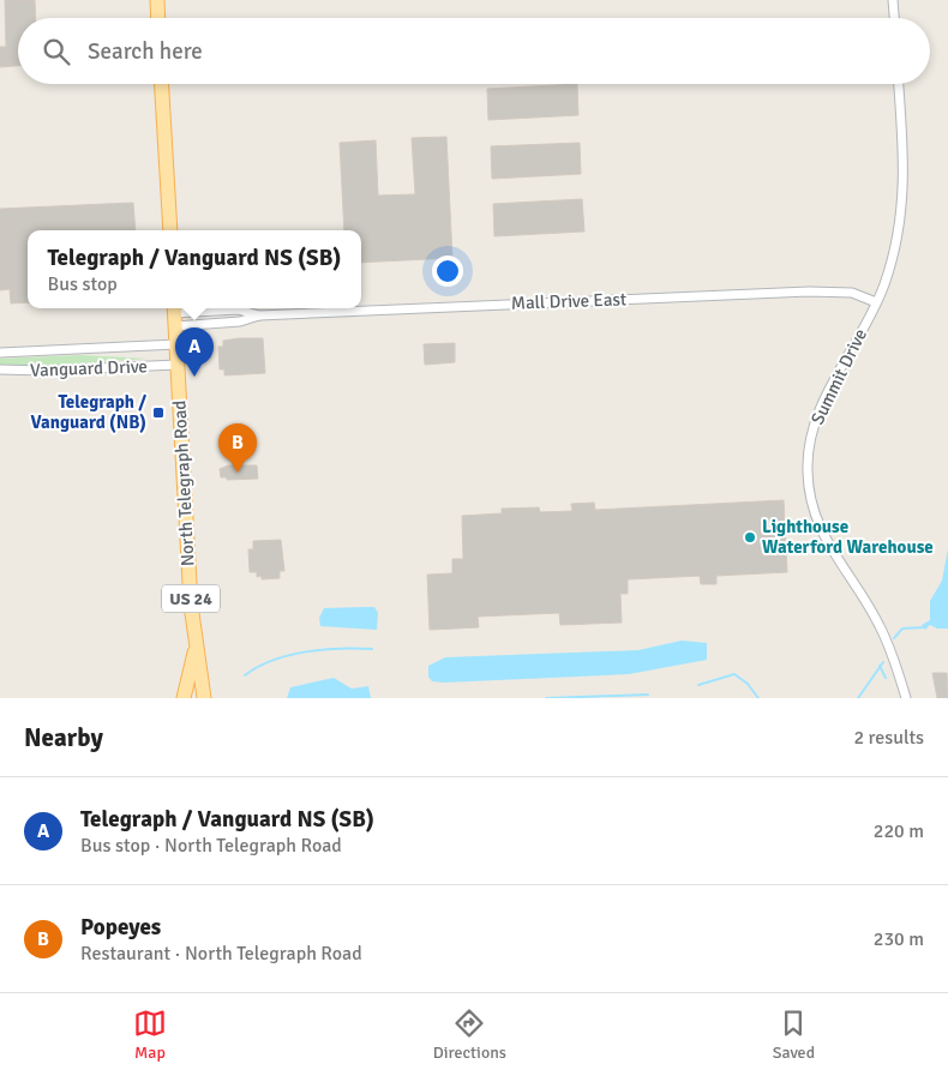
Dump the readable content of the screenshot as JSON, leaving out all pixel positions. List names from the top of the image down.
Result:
{
  "streets": {
    "main road": ["North Telegraph Road", "US 24"],
    "street": ["Mall Drive East", "Vanguard Drive", "Summit Drive"]
  },
  "crossings": [
    ["Mall Drive East", "Summit Drive"],
    ["Mall Drive East", "North Telegraph Road"],
    ["Vanguard Drive", "North Telegraph Road"]
  ],
  "places": {
    "transit": ["Telegraph / Vanguard (NB)"],
    "other": ["Lighthouse Waterford Warehouse"]
  },
  "page": {
    "search": "Search here",
    "popup": ["Telegraph / Vanguard NS (SB)", "Bus stop"],
    "pins": ["A", "B"],
    "heading": ["Nearby", "2 results"],
    "list": [
      {
        "mark": "A",
        "name": "Telegraph / Vanguard NS (SB)",
        "note": "Bus stop · North Telegraph Road",
        "value": "220 m"
      },
      {
        "mark": "B",
        "name": "Popeyes",
        "note": "Restaurant · North Telegraph Road",
        "value": "230 m"
      }
    ],
    "nav": ["Map", "Directions", "Saved"]
  }
}
